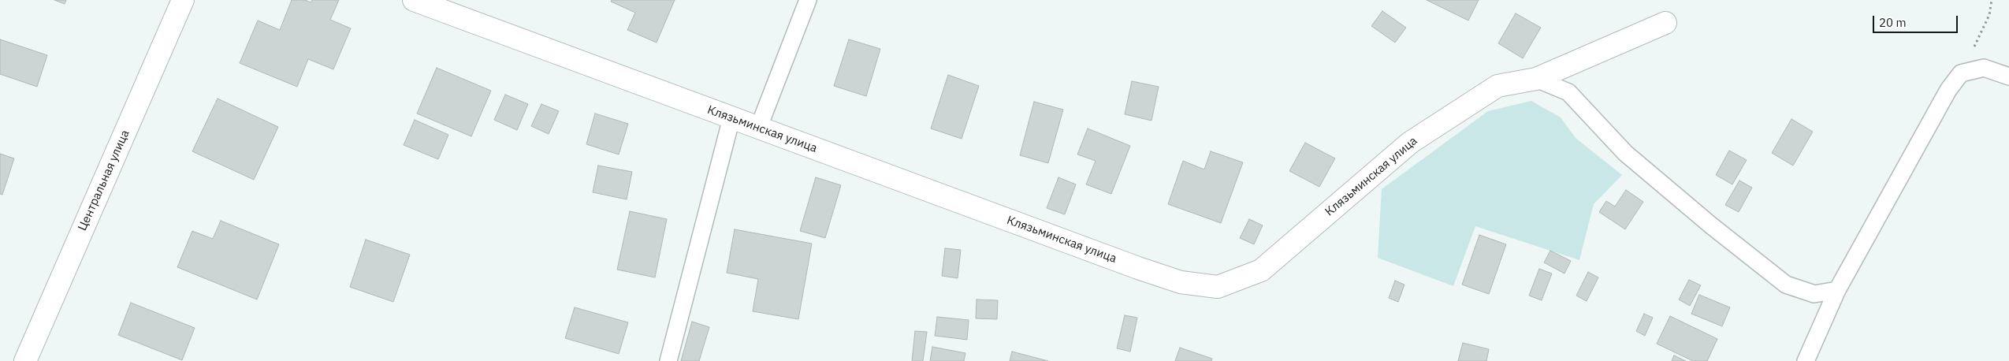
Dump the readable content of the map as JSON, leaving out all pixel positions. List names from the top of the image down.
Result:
{
  "streets": {
    "street": ["Клязьминская улица", "Центральная улица"]
  },
  "scale_bar": "20 m"
}
